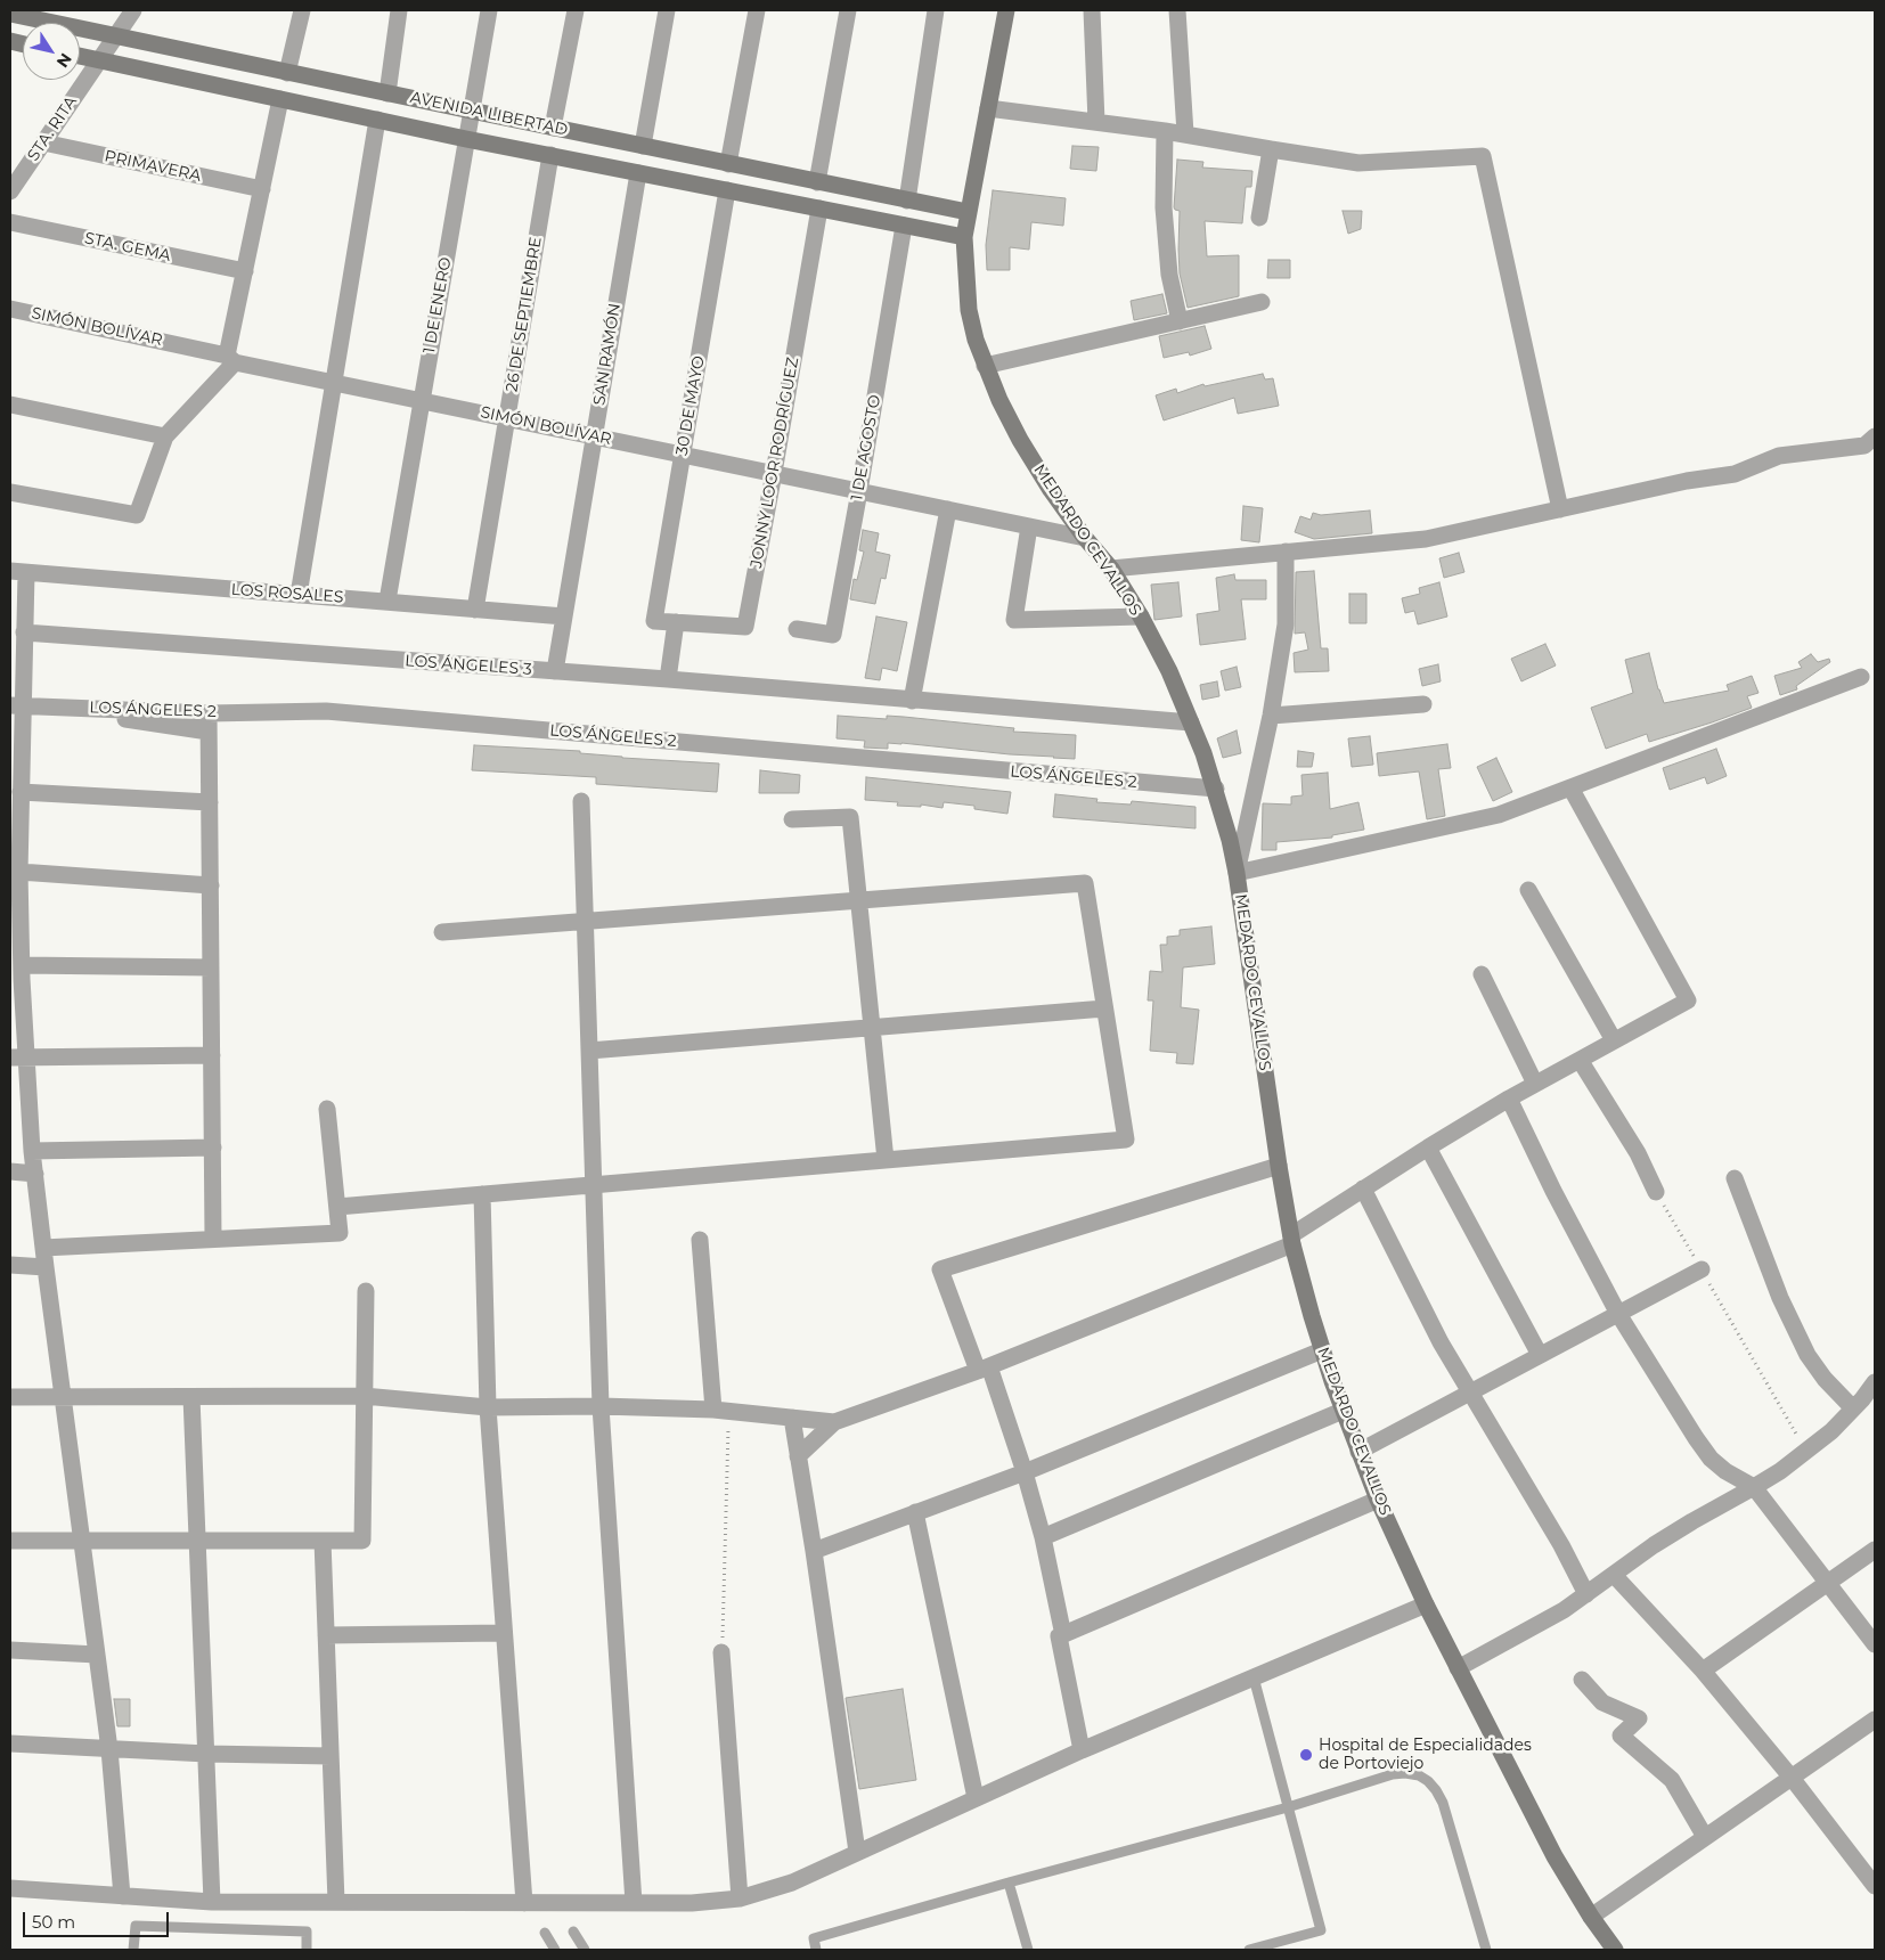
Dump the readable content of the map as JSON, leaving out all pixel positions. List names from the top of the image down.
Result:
{
  "streets": {
    "street": [
      "AVENIDA LIBERTAD",
      "STA. RITA",
      "PRIMAVERA",
      "STA. GEMA",
      "1 DE ENERO",
      "26 DE SEPTIEMBRE",
      "SIMÓN BOLÍVAR",
      "SAN RAMÓN",
      "30 DE MAYO",
      "1 DE AGOSTO",
      "JONNY LOOR RODRÍGUEZ",
      "MEDARDO CEVALLOS",
      "LOS ROSALES",
      "LOS ÁNGELES 3",
      "LOS ÁNGELES 2"
    ]
  },
  "crossings": [
    ["AVENIDA LIBERTAD", "STA. RITA"],
    ["AVENIDA LIBERTAD", "1 DE ENERO"],
    ["AVENIDA LIBERTAD", "26 DE SEPTIEMBRE"],
    ["AVENIDA LIBERTAD", "SAN RAMÓN"],
    ["AVENIDA LIBERTAD", "30 DE MAYO"],
    ["AVENIDA LIBERTAD", "1 DE AGOSTO"],
    ["AVENIDA LIBERTAD", "JONNY LOOR RODRÍGUEZ"],
    ["AVENIDA LIBERTAD", "MEDARDO CEVALLOS"],
    ["STA. RITA", "PRIMAVERA"],
    ["1 DE ENERO", "SIMÓN BOLÍVAR"],
    ["1 DE ENERO", "LOS ROSALES"],
    ["26 DE SEPTIEMBRE", "SIMÓN BOLÍVAR"],
    ["26 DE SEPTIEMBRE", "LOS ROSALES"],
    ["SIMÓN BOLÍVAR", "SAN RAMÓN"],
    ["SIMÓN BOLÍVAR", "30 DE MAYO"],
    ["SIMÓN BOLÍVAR", "1 DE AGOSTO"],
    ["SIMÓN BOLÍVAR", "JONNY LOOR RODRÍGUEZ"],
    ["SIMÓN BOLÍVAR", "MEDARDO CEVALLOS"],
    ["SAN RAMÓN", "LOS ROSALES"],
    ["SAN RAMÓN", "LOS ÁNGELES 3"],
    ["30 DE MAYO", "JONNY LOOR RODRÍGUEZ"],
    ["MEDARDO CEVALLOS", "LOS ÁNGELES 3"],
    ["MEDARDO CEVALLOS", "LOS ÁNGELES 2"]
  ],
  "places": ["Hospital de Especialidades de Portoviejo"],
  "scale_bar": "50 m",
  "north": "bottom right"
}
